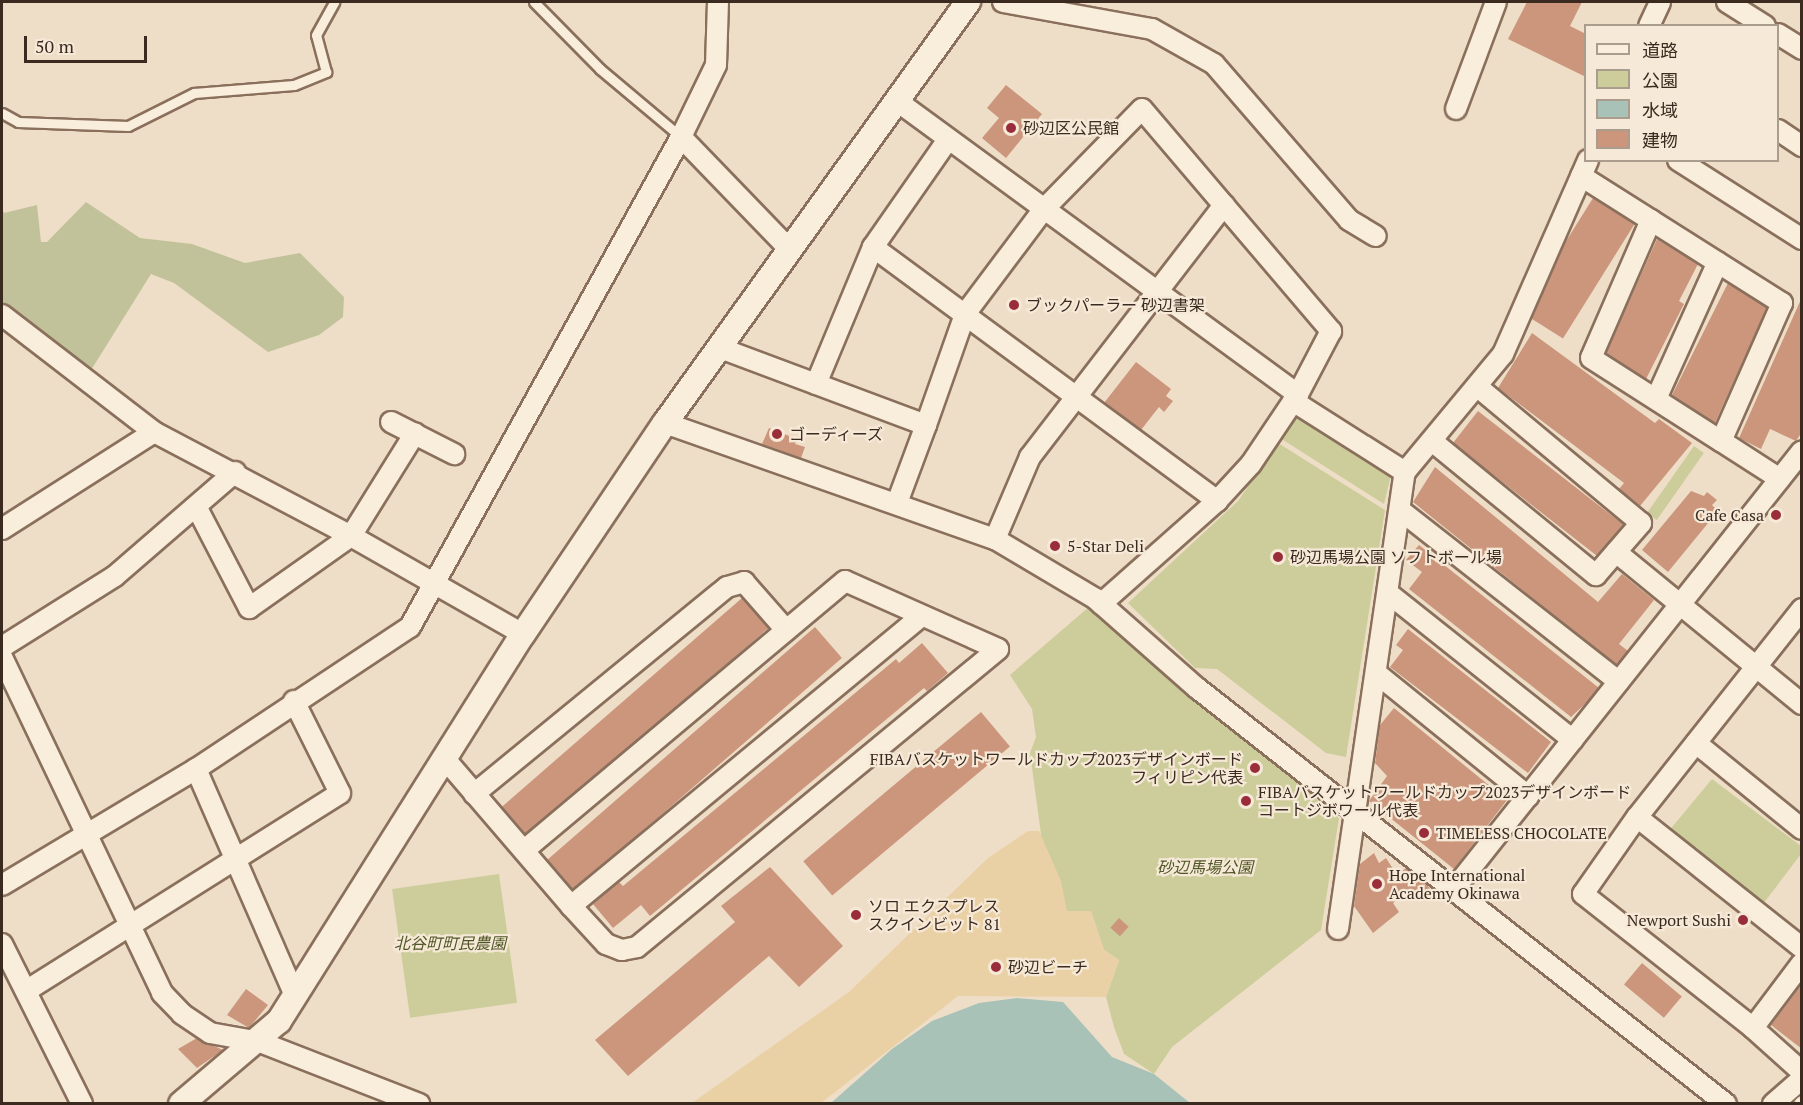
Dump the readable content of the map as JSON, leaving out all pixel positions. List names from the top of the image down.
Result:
{
  "parks": ["砂辺馬場公園", "北谷町町民農園"],
  "places": [
    "砂辺区公民館",
    "ブックパーラー 砂辺書架",
    "ゴーディーズ",
    "Cafe Casa",
    "5-Star Deli",
    "砂辺馬場公園 ソフトボール場",
    "FIBAバスケットワールドカップ2023デザインボード フィリピン代表",
    "FIBAバスケットワールドカップ2023デザインボード コートジボワール代表",
    "TIMELESS CHOCOLATE",
    "Hope International Academy Okinawa",
    "ソロ エクスプレス スクインビット 81",
    "Newport Sushi",
    "砂辺ビーチ"
  ],
  "legend": [
    "道路",
    "公園",
    "水域",
    "建物"
  ],
  "scale_bar": "50 m"
}
